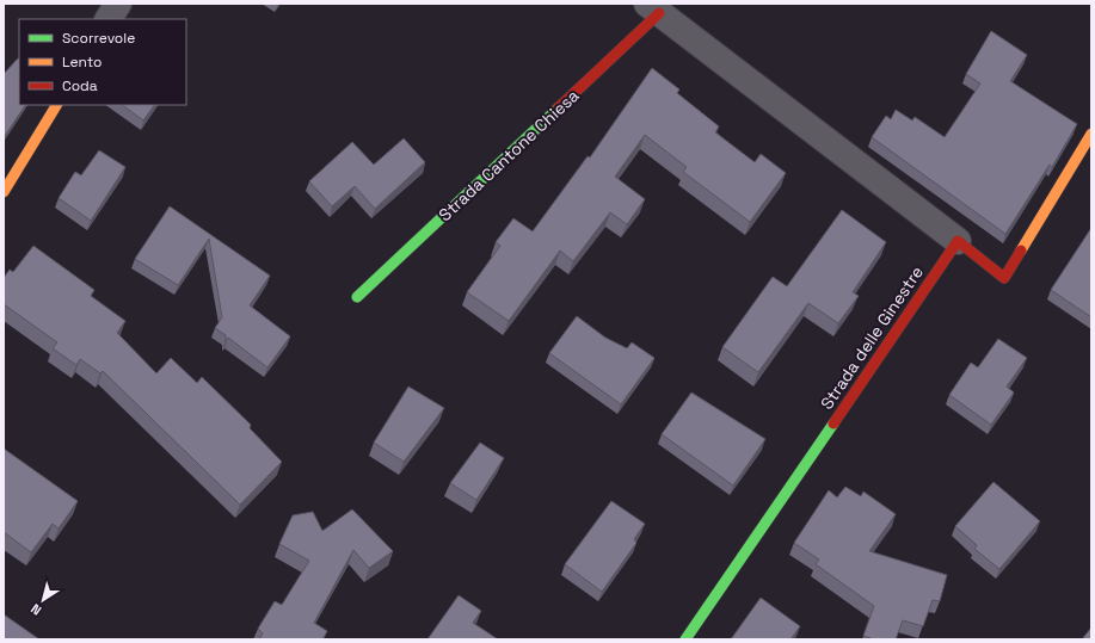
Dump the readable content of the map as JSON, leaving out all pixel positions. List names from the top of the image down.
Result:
{
  "streets": {
    "street": ["Strada Cantone Chiesa", "Strada delle Ginestre"]
  },
  "crossings": [
    ["Strada Cantone Chiesa", "Strada delle Ginestre"]
  ],
  "legend": ["Scorrevole", "Lento", "Coda"],
  "north": "bottom left"
}
